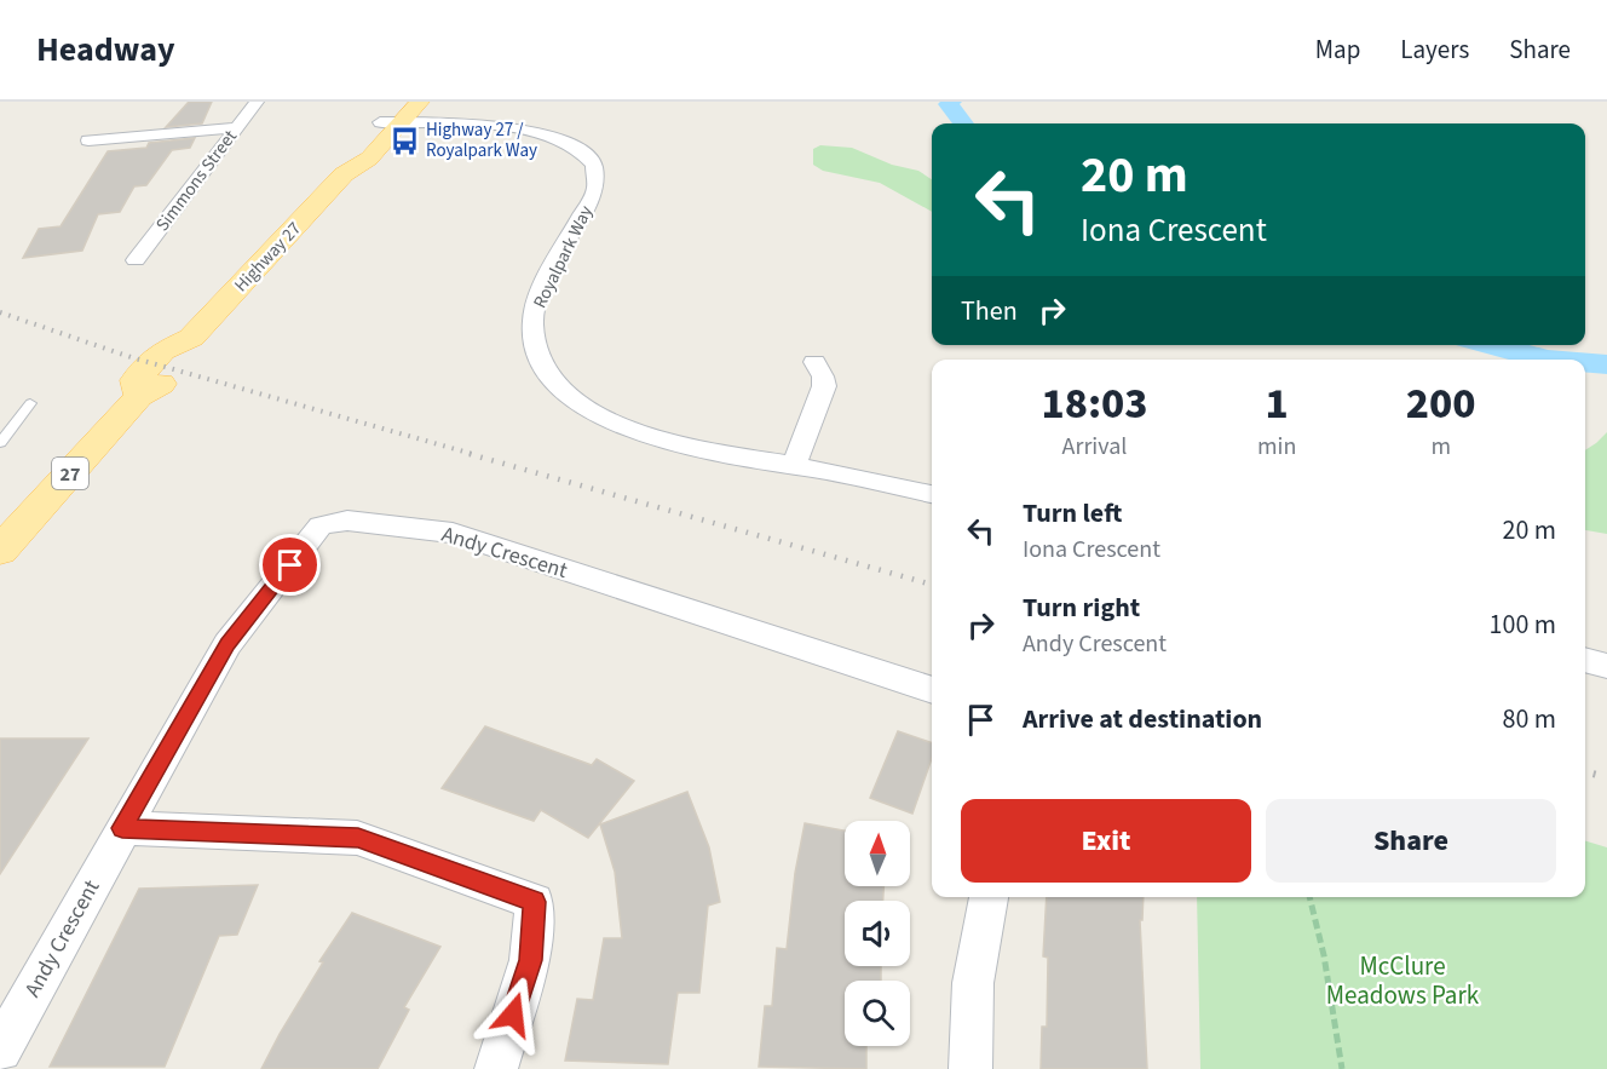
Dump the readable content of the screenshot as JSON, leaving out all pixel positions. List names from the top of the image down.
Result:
{
  "streets": {
    "main road": ["Highway 27", "27"],
    "street": ["Simmons Street", "Royalpark Way", "Andy Crescent"]
  },
  "crossings": [
    ["Highway 27", "Royalpark Way"]
  ],
  "parks": ["McClure Meadows Park"],
  "places": {
    "bus stop": ["Highway 27 / Royalpark Way"]
  },
  "north": "top",
  "page": {
    "header": "Headway",
    "nav": ["Map", "Layers", "Share"],
    "turn": ["20 m", "Iona Crescent"],
    "then": "Then",
    "eta": [
      "18:03",
      "Arrival",
      "1",
      "min",
      "200",
      "m"
    ],
    "list": [
      {
        "name": "Turn left",
        "note": "Iona Crescent",
        "value": "20 m"
      },
      {
        "name": "Turn right",
        "note": "Andy Crescent",
        "value": "100 m"
      },
      {
        "name": "Arrive at destination",
        "value": "80 m"
      }
    ],
    "buttons": ["Exit", "Share"]
  }
}
